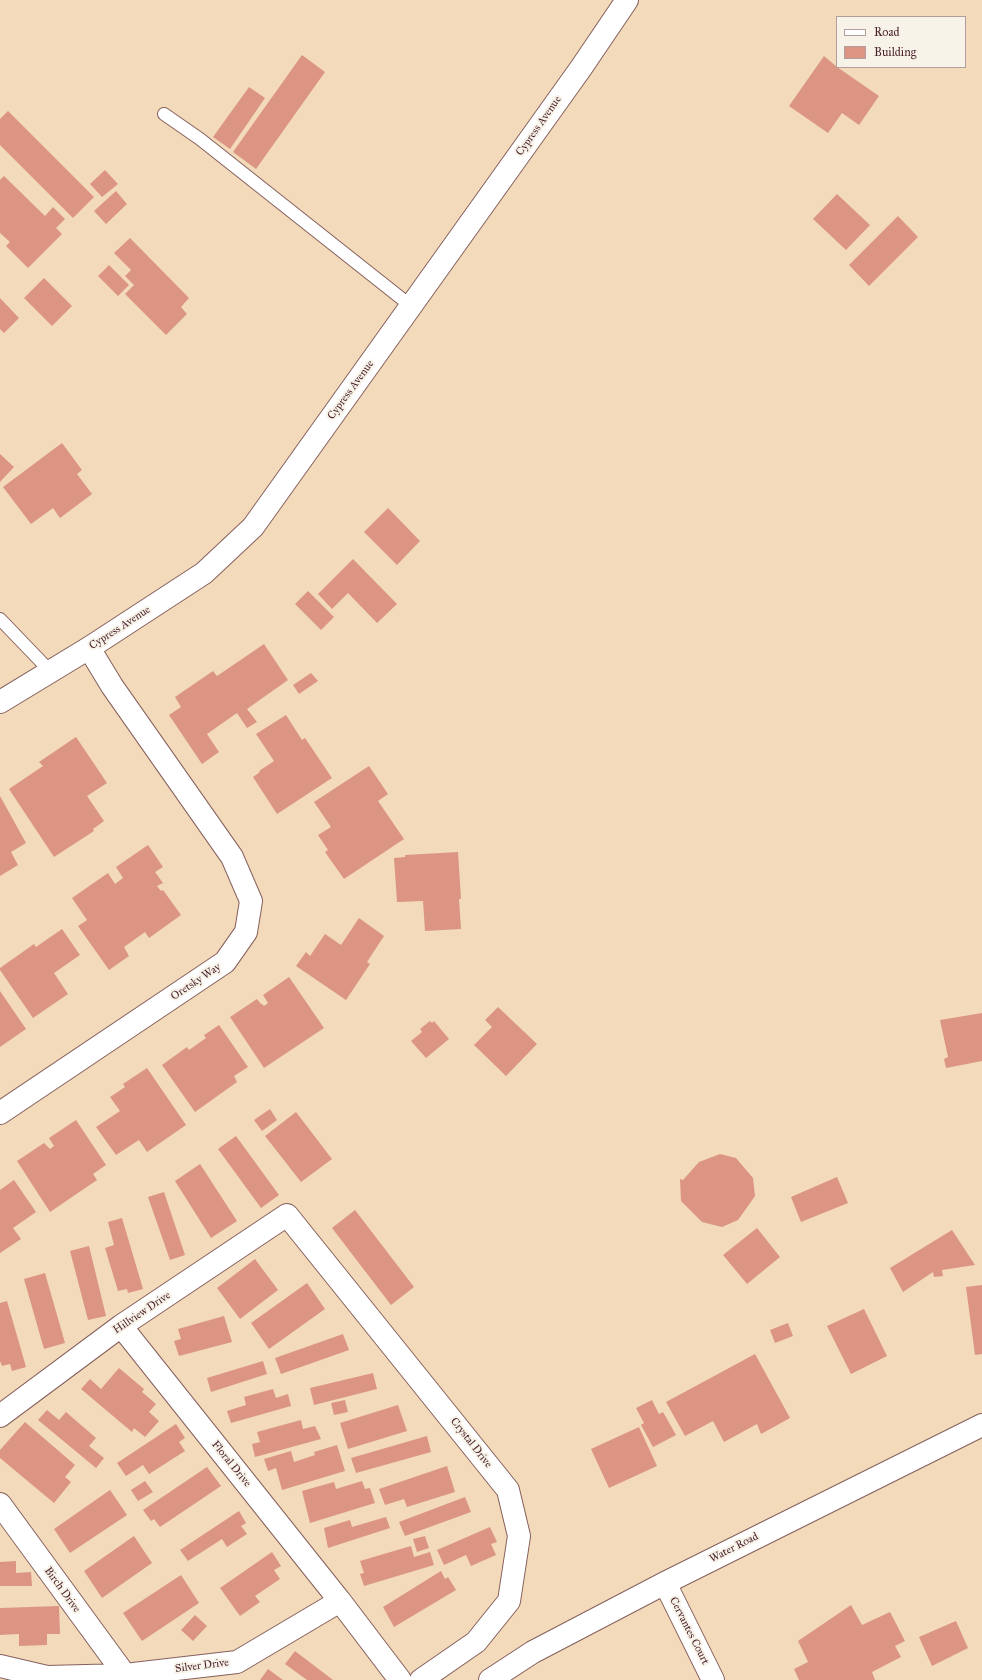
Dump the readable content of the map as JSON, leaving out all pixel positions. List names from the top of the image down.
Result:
{
  "streets": {
    "street": [
      "Cypress Avenue",
      "Oretsky Way",
      "Hillview Drive",
      "Crystal Drive",
      "Floral Drive",
      "Water Road",
      "Birch Drive",
      "Cervantes Court",
      "Silver Drive"
    ]
  },
  "crossings": [
    ["Cypress Avenue", "Oretsky Way"],
    ["Hillview Drive", "Crystal Drive"],
    ["Hillview Drive", "Floral Drive"],
    ["Floral Drive", "Silver Drive"],
    ["Water Road", "Cervantes Court"],
    ["Birch Drive", "Silver Drive"]
  ],
  "legend": ["Road", "Building"]
}
